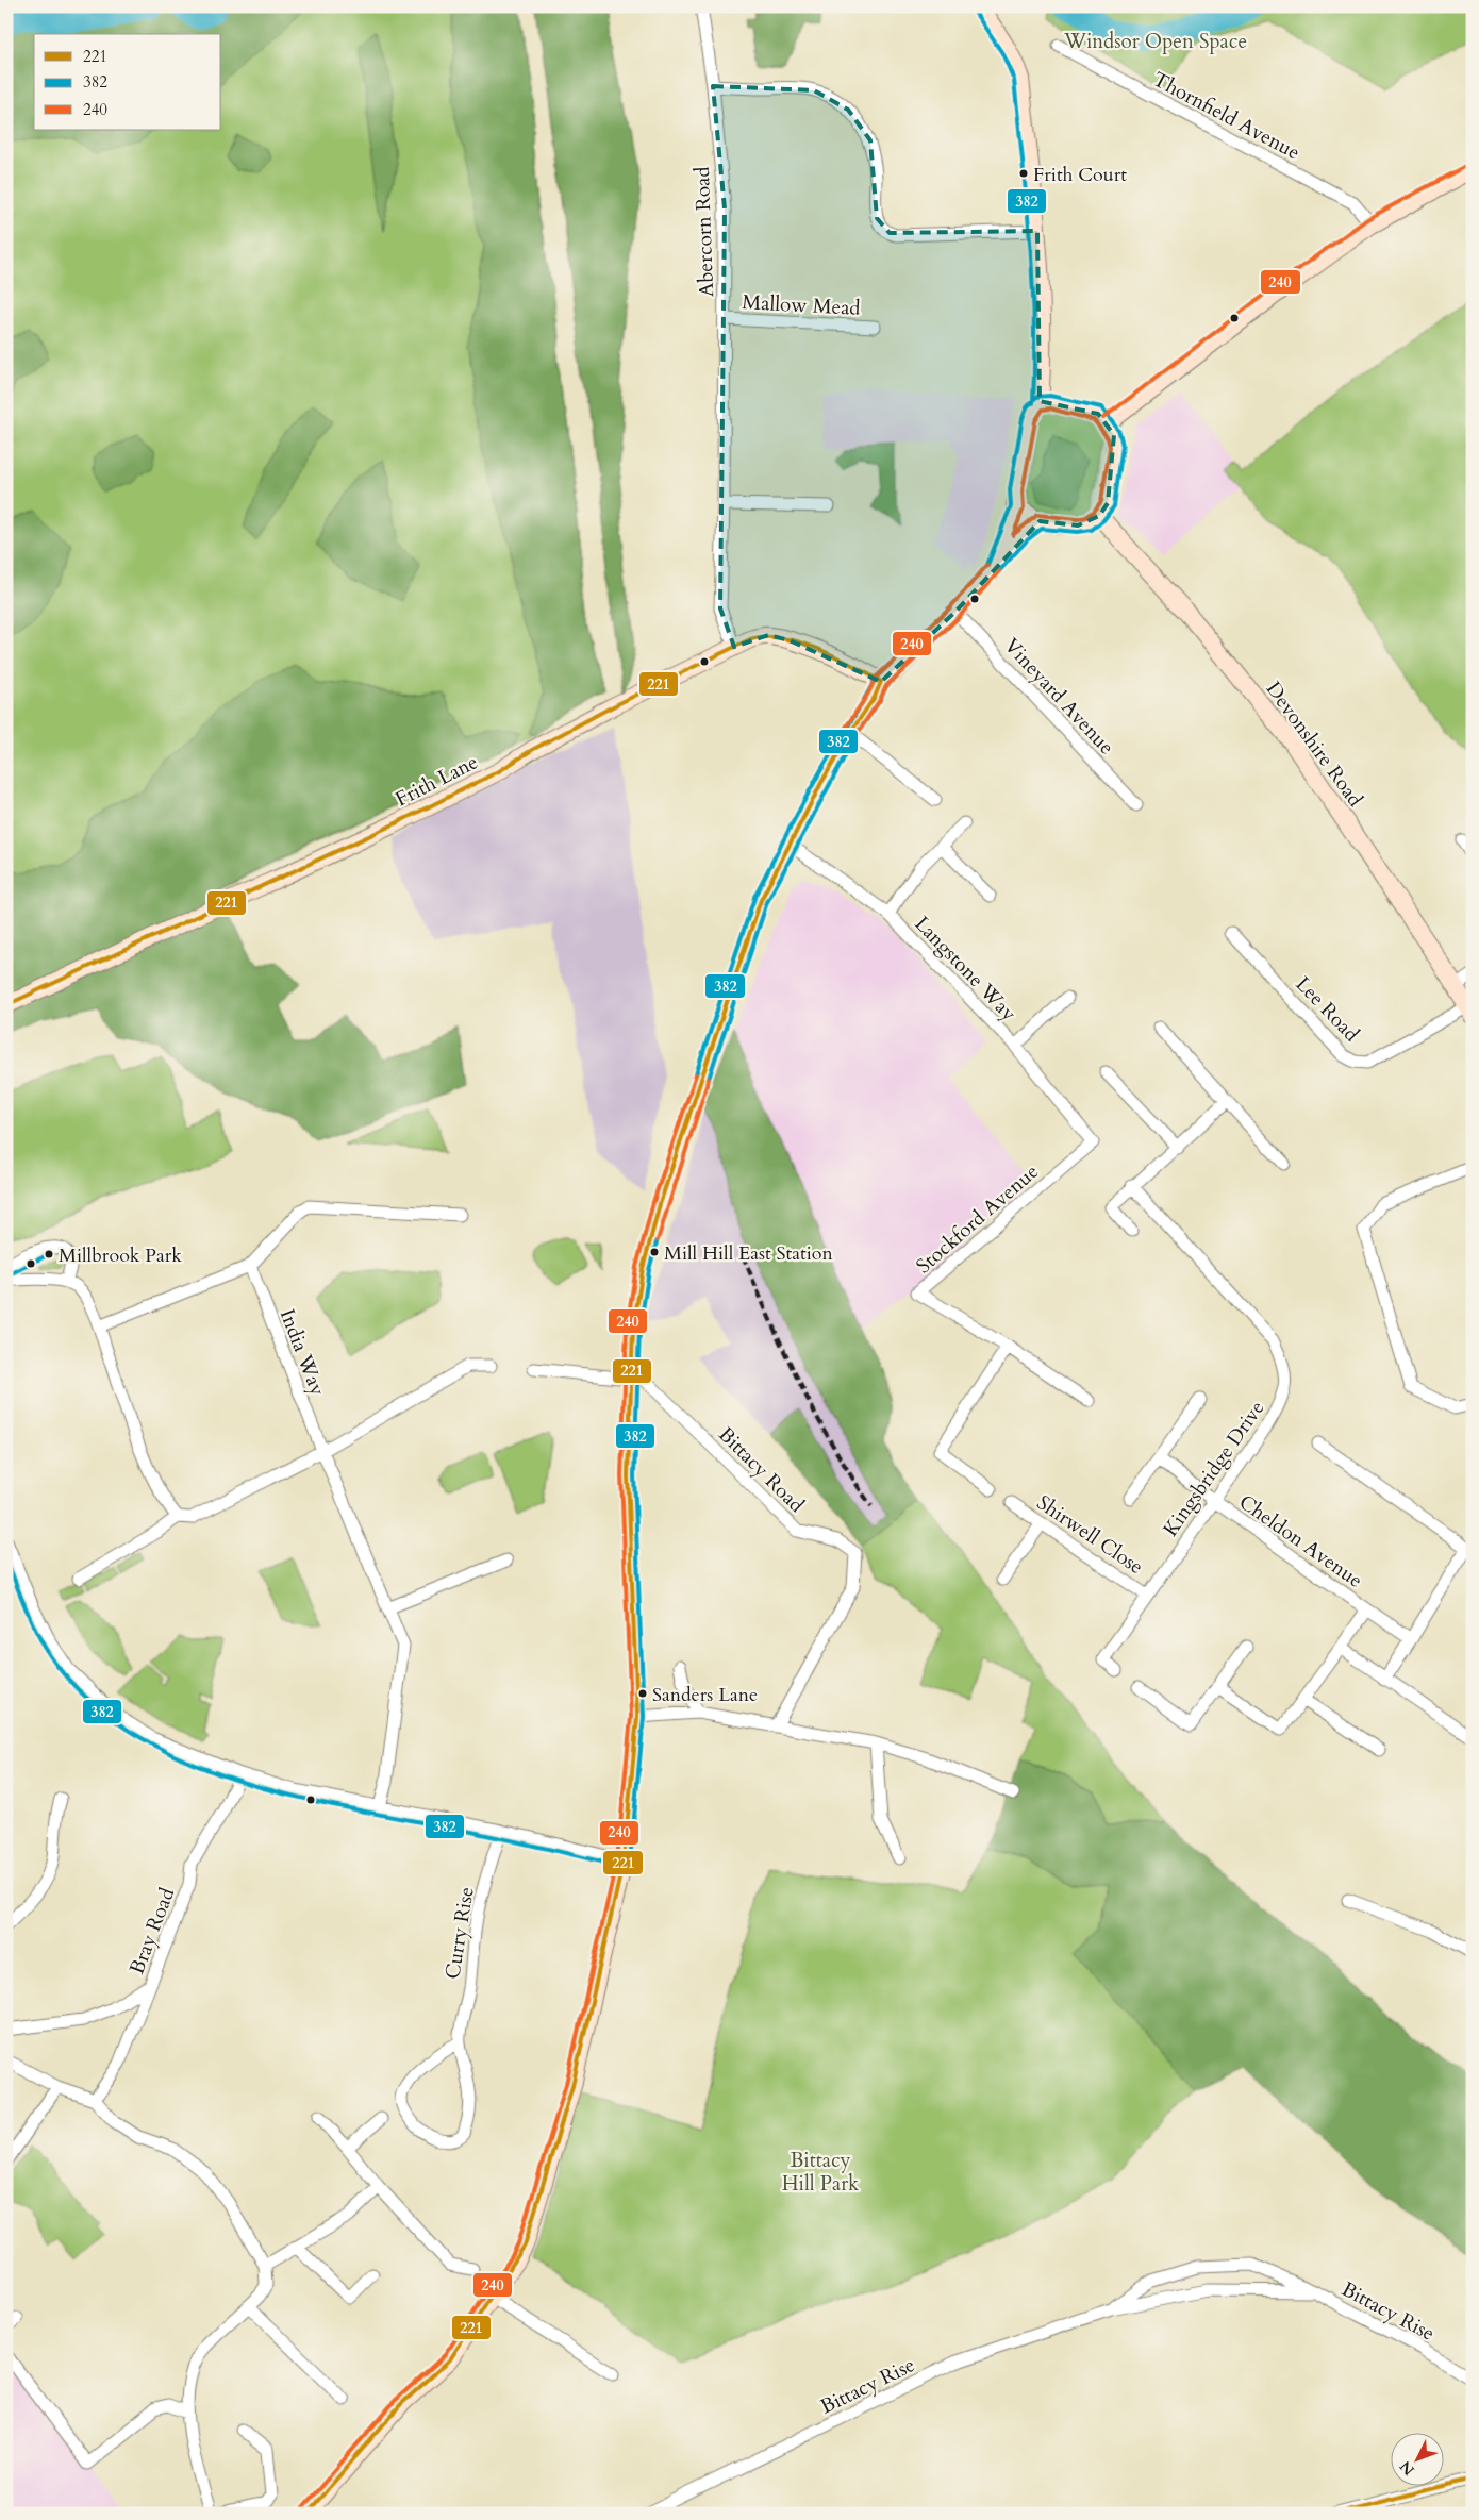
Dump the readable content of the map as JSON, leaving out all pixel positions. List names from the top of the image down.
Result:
{
  "streets": {
    "main road": ["Devonshire Road", "Frith Lane"],
    "street": [
      "Thornfield Avenue",
      "Abercorn Road",
      "Mallow Mead",
      "Vineyard Avenue",
      "Langstone Way",
      "Lee Road",
      "Stockford Avenue",
      "India Way",
      "Kingsbridge Drive",
      "Bittacy Road",
      "Shirwell Close",
      "Cheldon Avenue",
      "Bray Road",
      "Curry Rise",
      "Bittacy Rise"
    ]
  },
  "crossings": [
    ["Abercorn Road", "Mallow Mead"],
    ["Abercorn Road", "Frith Lane"],
    ["Devonshire Road", "Lee Road"],
    ["Langstone Way", "Stockford Avenue"],
    ["Kingsbridge Drive", "Shirwell Close"],
    ["Kingsbridge Drive", "Cheldon Avenue"]
  ],
  "parks": ["Windsor Open Space", "Bittacy Hill Park"],
  "places": [
    "Frith Court",
    "Mill Hill East Station",
    "Millbrook Park",
    "Sanders Lane"
  ],
  "lines": ["transit line 382", "transit line 240", "transit line 221"],
  "legend": ["221", "382", "240"],
  "north": "bottom left"
}
